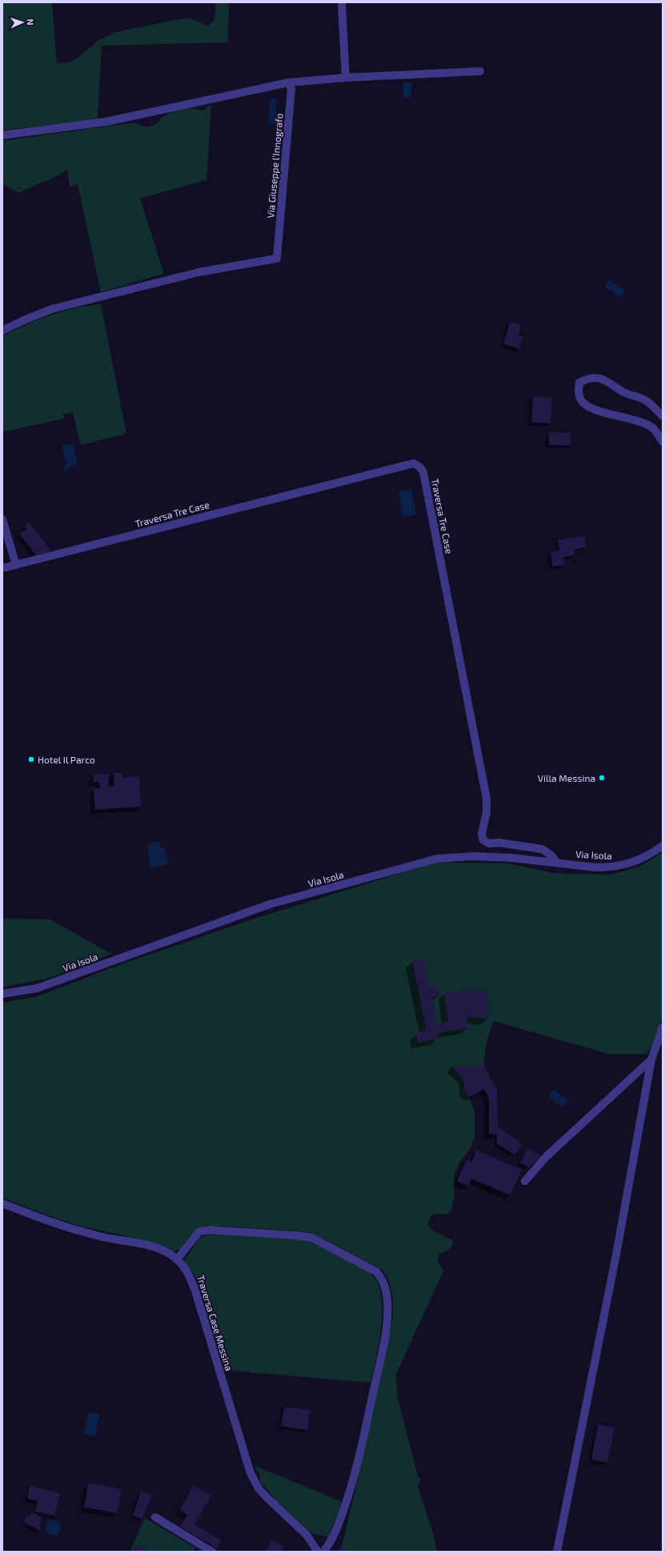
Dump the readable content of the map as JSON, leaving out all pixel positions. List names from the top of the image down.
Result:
{
  "streets": {
    "street": [
      "Via Giuseppe l'Innografo",
      "Traversa Tre Case",
      "Via Isola",
      "Traversa Case Messina"
    ]
  },
  "crossings": [
    ["Traversa Tre Case", "Via Isola"]
  ],
  "places": ["Hotel Il Parco", "Villa Messina"],
  "north": "right"
}
